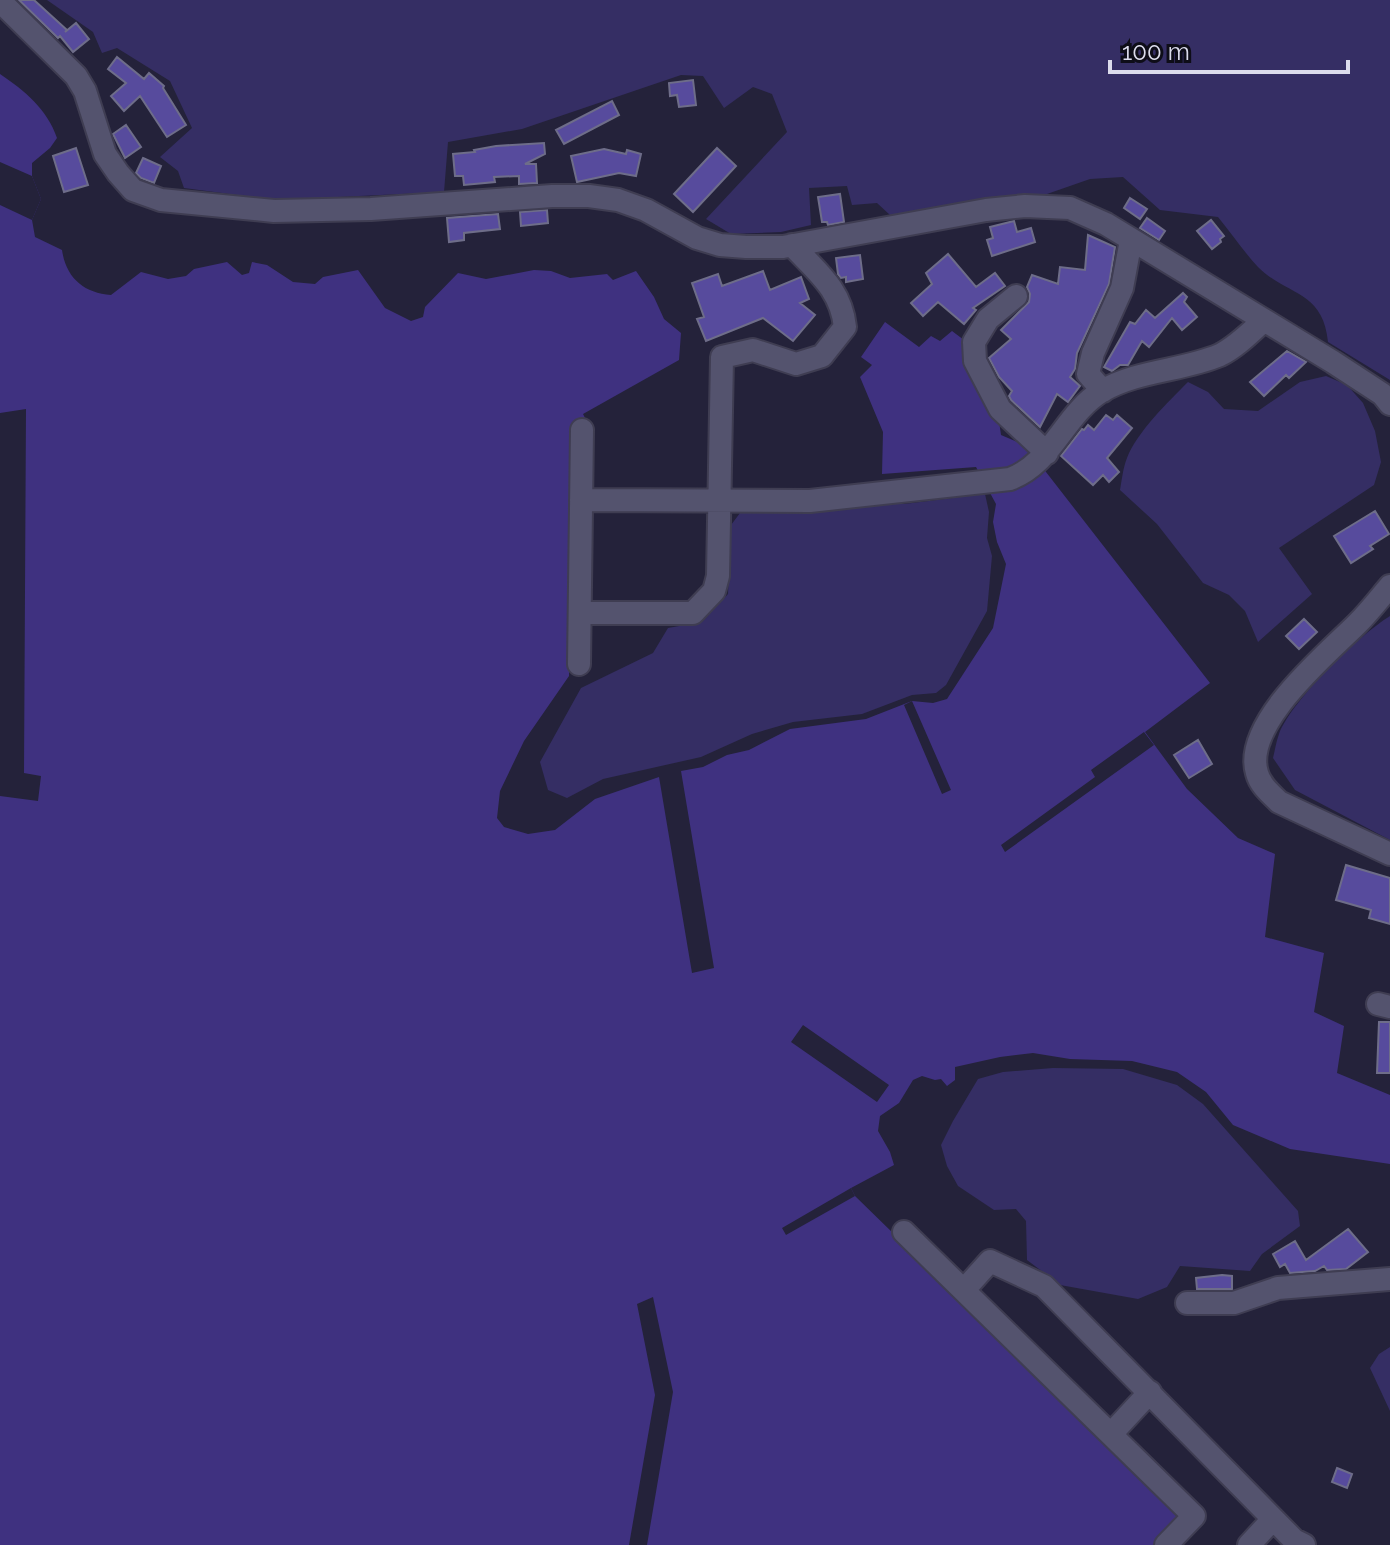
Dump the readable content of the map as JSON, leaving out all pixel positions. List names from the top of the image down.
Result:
{
  "scale_bar": "100 m"
}
